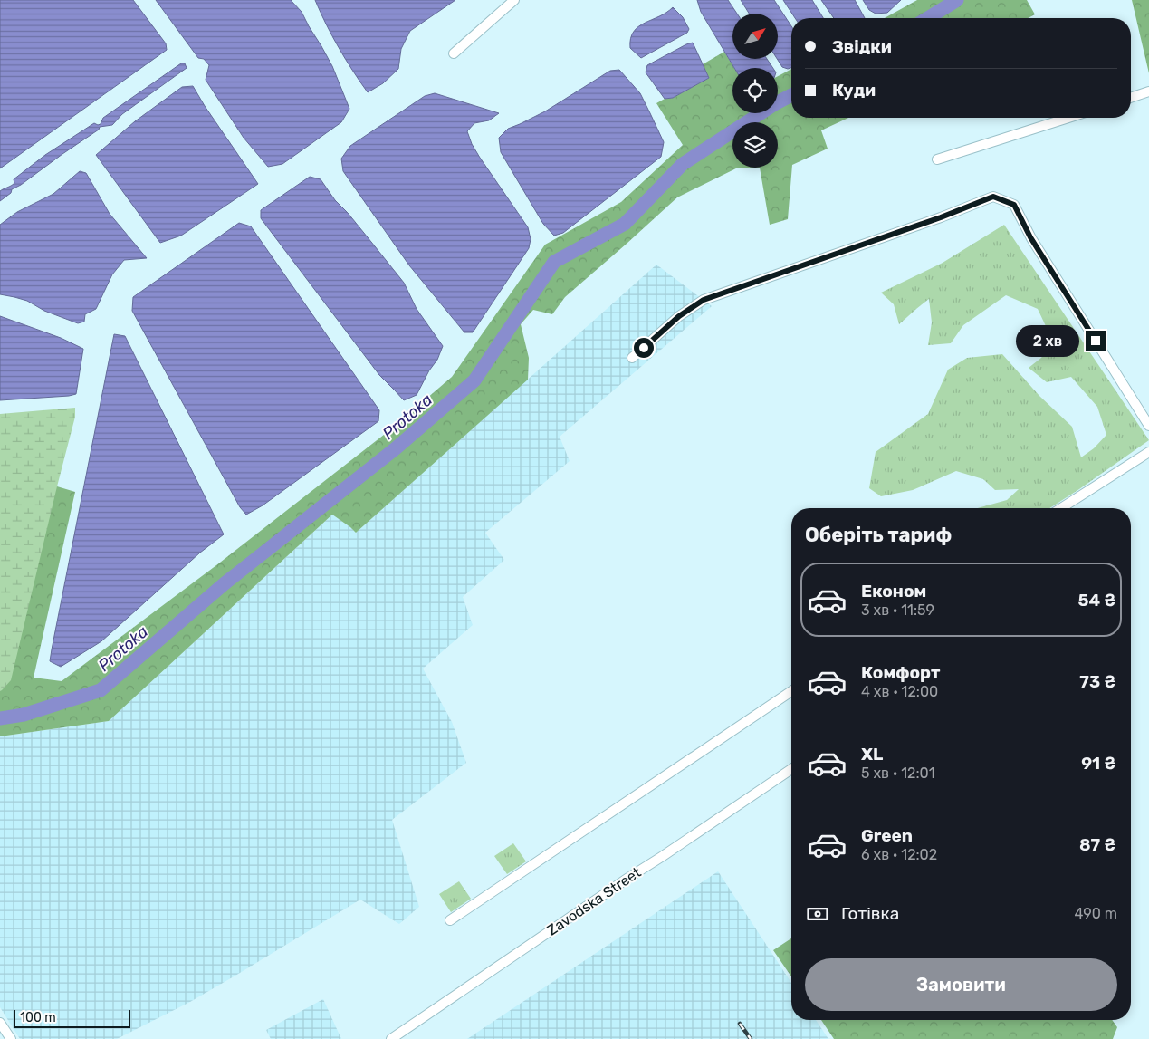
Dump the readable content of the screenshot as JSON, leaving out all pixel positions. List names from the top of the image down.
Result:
{
  "streets": {
    "street": ["Zavodska Street"]
  },
  "water": ["Protoka"],
  "scale_bar": "100 m",
  "north": "top right",
  "page": {
    "banner": ["Звідки", "Куди"],
    "bubble": "2 хв",
    "heading": "Оберіть тариф",
    "list": [
      {
        "name": "Економ",
        "note": "3 хв · 11:59",
        "value": "54 ₴"
      },
      {
        "name": "Комфорт",
        "note": "4 хв · 12:00",
        "value": "73 ₴"
      },
      {
        "name": "XL",
        "note": "5 хв · 12:01",
        "value": "91 ₴"
      },
      {
        "name": "Green",
        "note": "6 хв · 12:02",
        "value": "87 ₴"
      }
    ],
    "pay": ["Готівка", "490 m"],
    "buttons": "Замовити",
    "scale": "100 m"
  }
}
